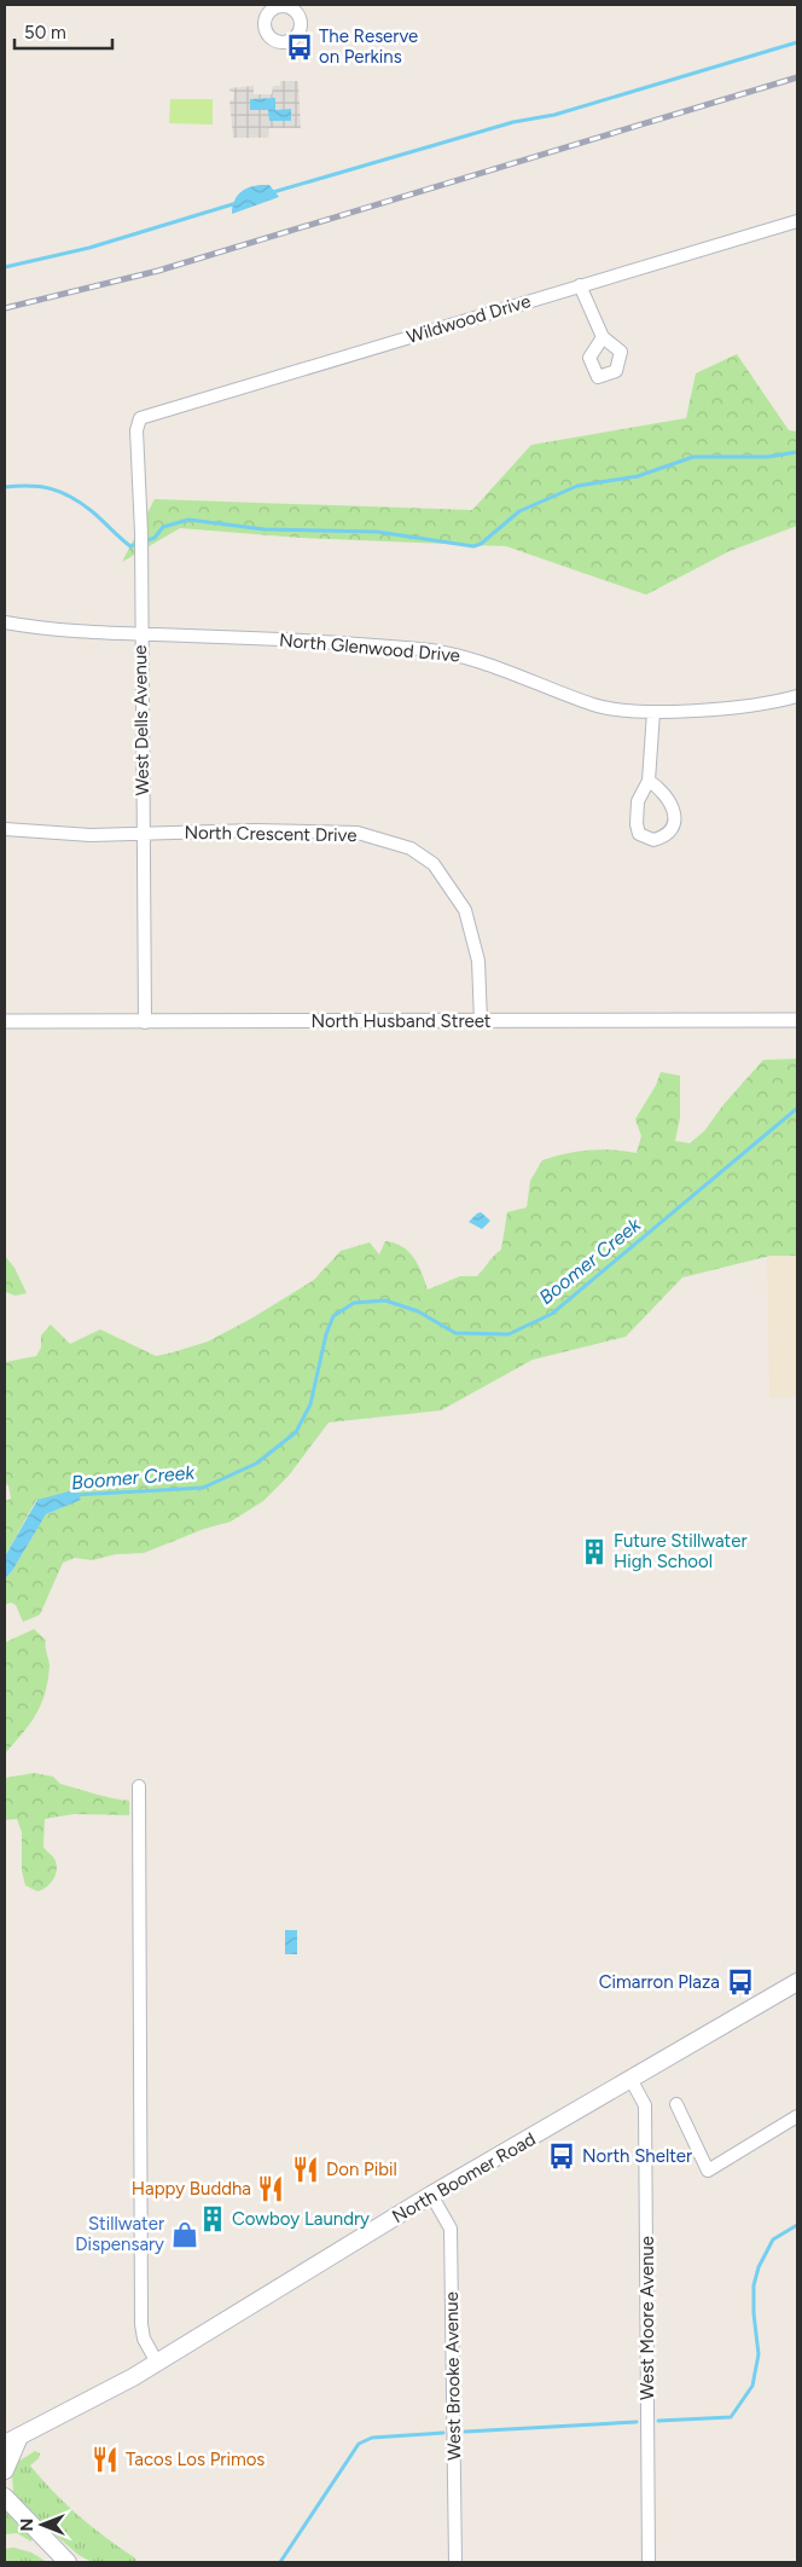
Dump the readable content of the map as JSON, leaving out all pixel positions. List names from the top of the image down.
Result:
{
  "streets": {
    "main road": ["North Boomer Road"],
    "street": [
      "Wildwood Drive",
      "North Glenwood Drive",
      "West Dells Avenue",
      "North Crescent Drive",
      "North Husband Street",
      "West Moore Avenue",
      "West Brooke Avenue"
    ]
  },
  "crossings": [
    ["Wildwood Drive", "West Dells Avenue"],
    ["North Glenwood Drive", "West Dells Avenue"],
    ["West Dells Avenue", "North Crescent Drive"],
    ["West Dells Avenue", "North Husband Street"],
    ["North Crescent Drive", "North Husband Street"],
    ["North Boomer Road", "West Moore Avenue"],
    ["North Boomer Road", "West Brooke Avenue"]
  ],
  "water": ["Boomer Creek"],
  "places": {
    "bus stop": ["The Reserve on Perkins", "Cimarron Plaza", "North Shelter"],
    "building": ["Future Stillwater High School", "Cowboy Laundry"],
    "restaurant": ["Don Pibil", "Happy Buddha", "Tacos Los Primos"],
    "shop": ["Stillwater Dispensary"]
  },
  "scale_bar": "50 m",
  "north": "left"
}
